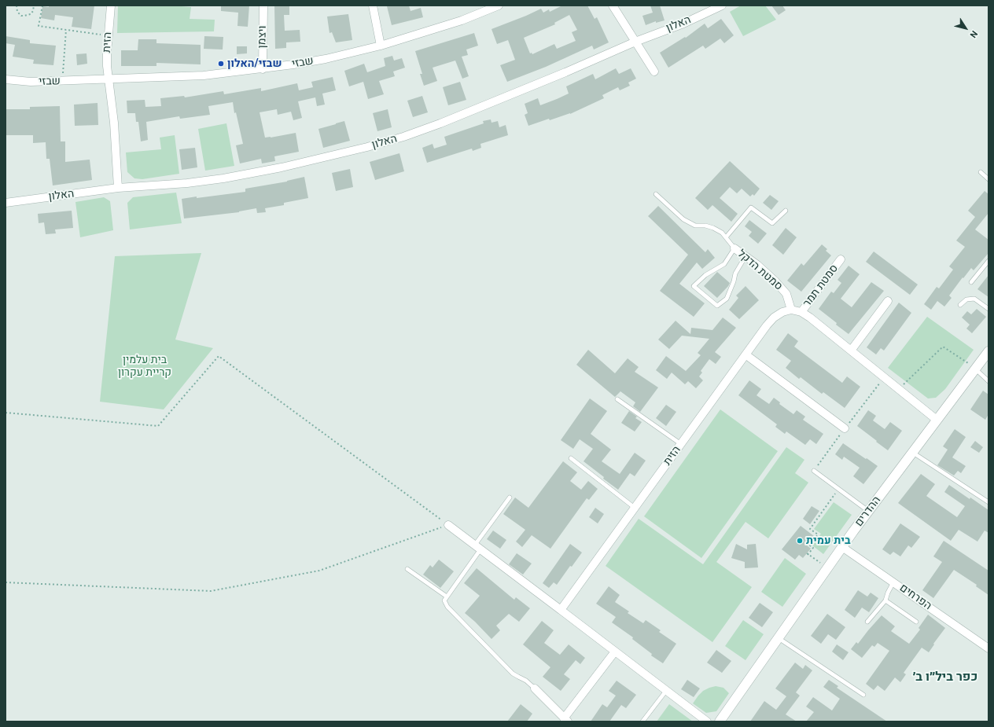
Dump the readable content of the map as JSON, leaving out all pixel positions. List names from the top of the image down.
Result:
{
  "streets": {
    "street": [
      "האלון",
      "ויצמן",
      "הזית",
      "שבזי",
      "סמטת הדקל",
      "סמטת תמר",
      "ההדרים",
      "הפרחים"
    ]
  },
  "crossings": [
    ["ויצמן", "שבזי"],
    ["הזית", "שבזי"],
    ["הזית", "סמטת הדקל"],
    ["ההדרים", "הפרחים"]
  ],
  "districts": ["כפר ביל״ו ב׳"],
  "parks": ["בית עלמין קריית עקרון"],
  "places": ["שבזי/האלון", "בית עמית"],
  "north": "bottom right"
}
